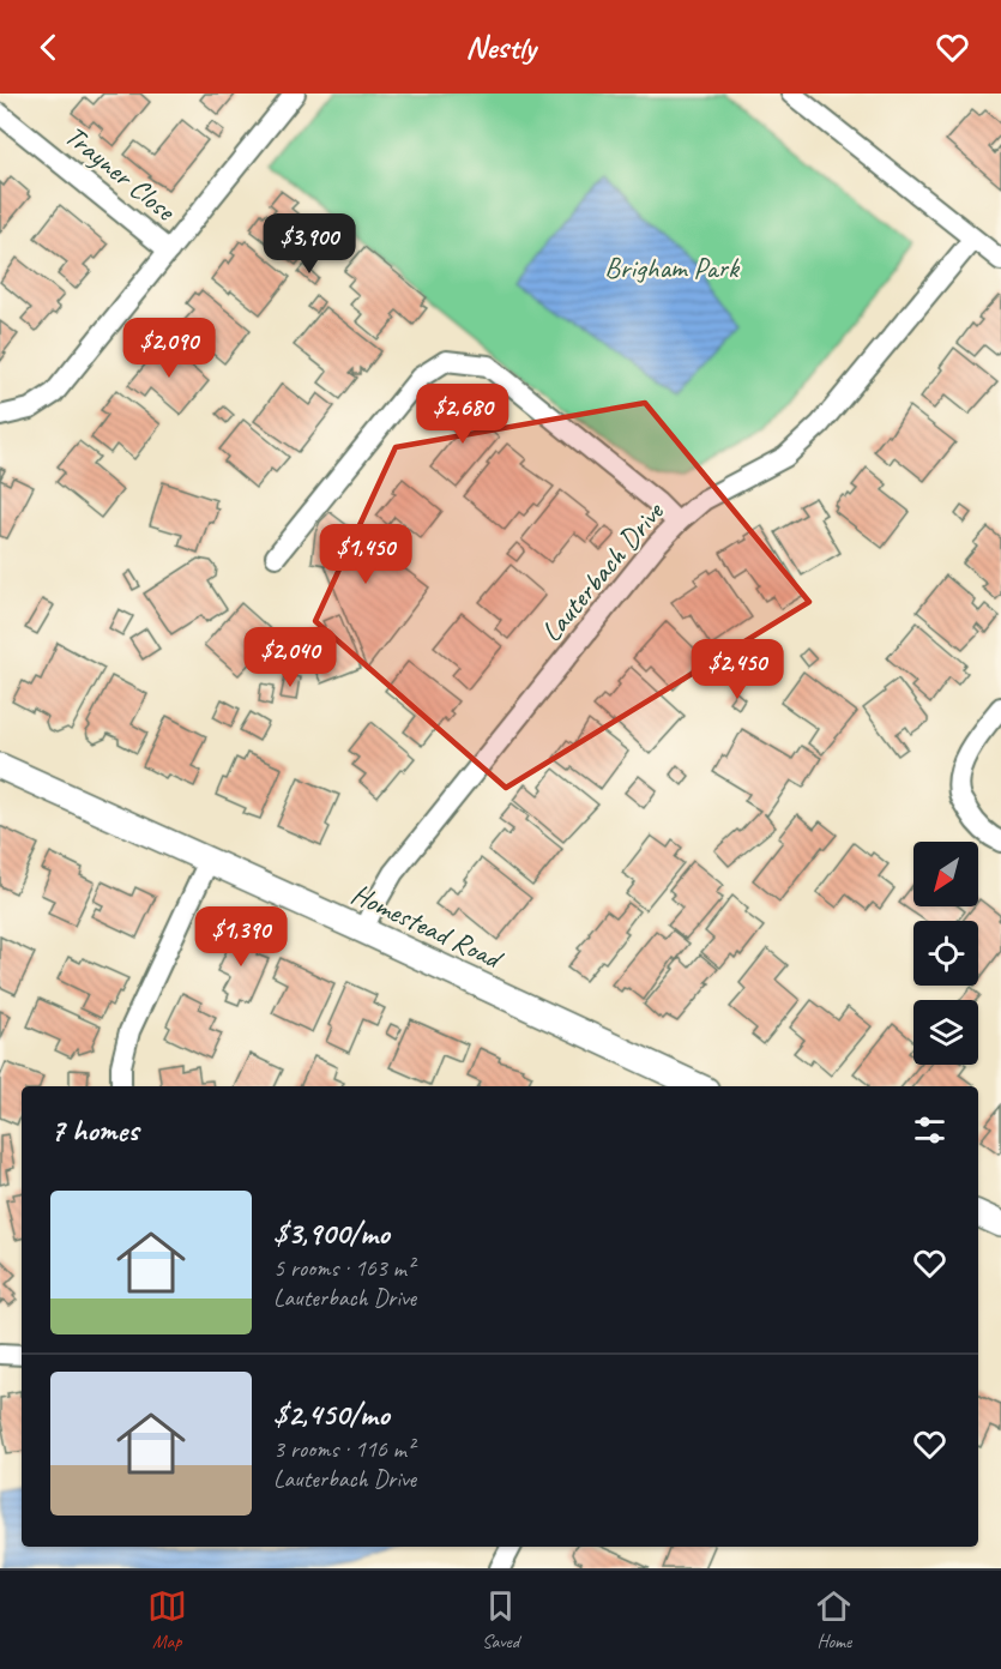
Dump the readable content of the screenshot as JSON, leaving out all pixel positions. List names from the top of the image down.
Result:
{
  "streets": {
    "street": ["Trayner Close", "Lauterbach Drive", "Homestead Road"]
  },
  "crossings": [
    ["Lauterbach Drive", "Homestead Road"]
  ],
  "parks": ["Brigham Park"],
  "north": "bottom left",
  "page": {
    "header": "Nestly",
    "price": [
      "$3,900",
      "$2,090",
      "$2,680",
      "$1,450",
      "$2,040",
      "$2,450",
      "$1,390"
    ],
    "heading": "7 homes",
    "list": [
      {
        "name": "$3,900/mo",
        "note": "5 rooms · 163 m² · Lauterbach Drive"
      },
      {
        "name": "$2,450/mo",
        "note": "3 rooms · 116 m² · Lauterbach Drive"
      }
    ],
    "tabs": ["Map", "Saved", "Home"]
  }
}
